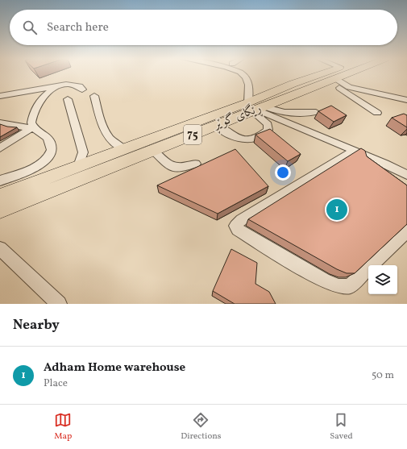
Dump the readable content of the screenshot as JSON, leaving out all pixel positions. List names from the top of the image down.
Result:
{
  "streets": {
    "highway": ["ڕێگای گوێڕ", "75"]
  },
  "page": {
    "search": "Search here",
    "pins": "1",
    "heading": "Nearby",
    "list": [
      {
        "mark": "1",
        "name": "Adham Home warehouse",
        "note": "Place",
        "value": "50 m"
      }
    ],
    "nav": ["Map", "Directions", "Saved"]
  }
}
